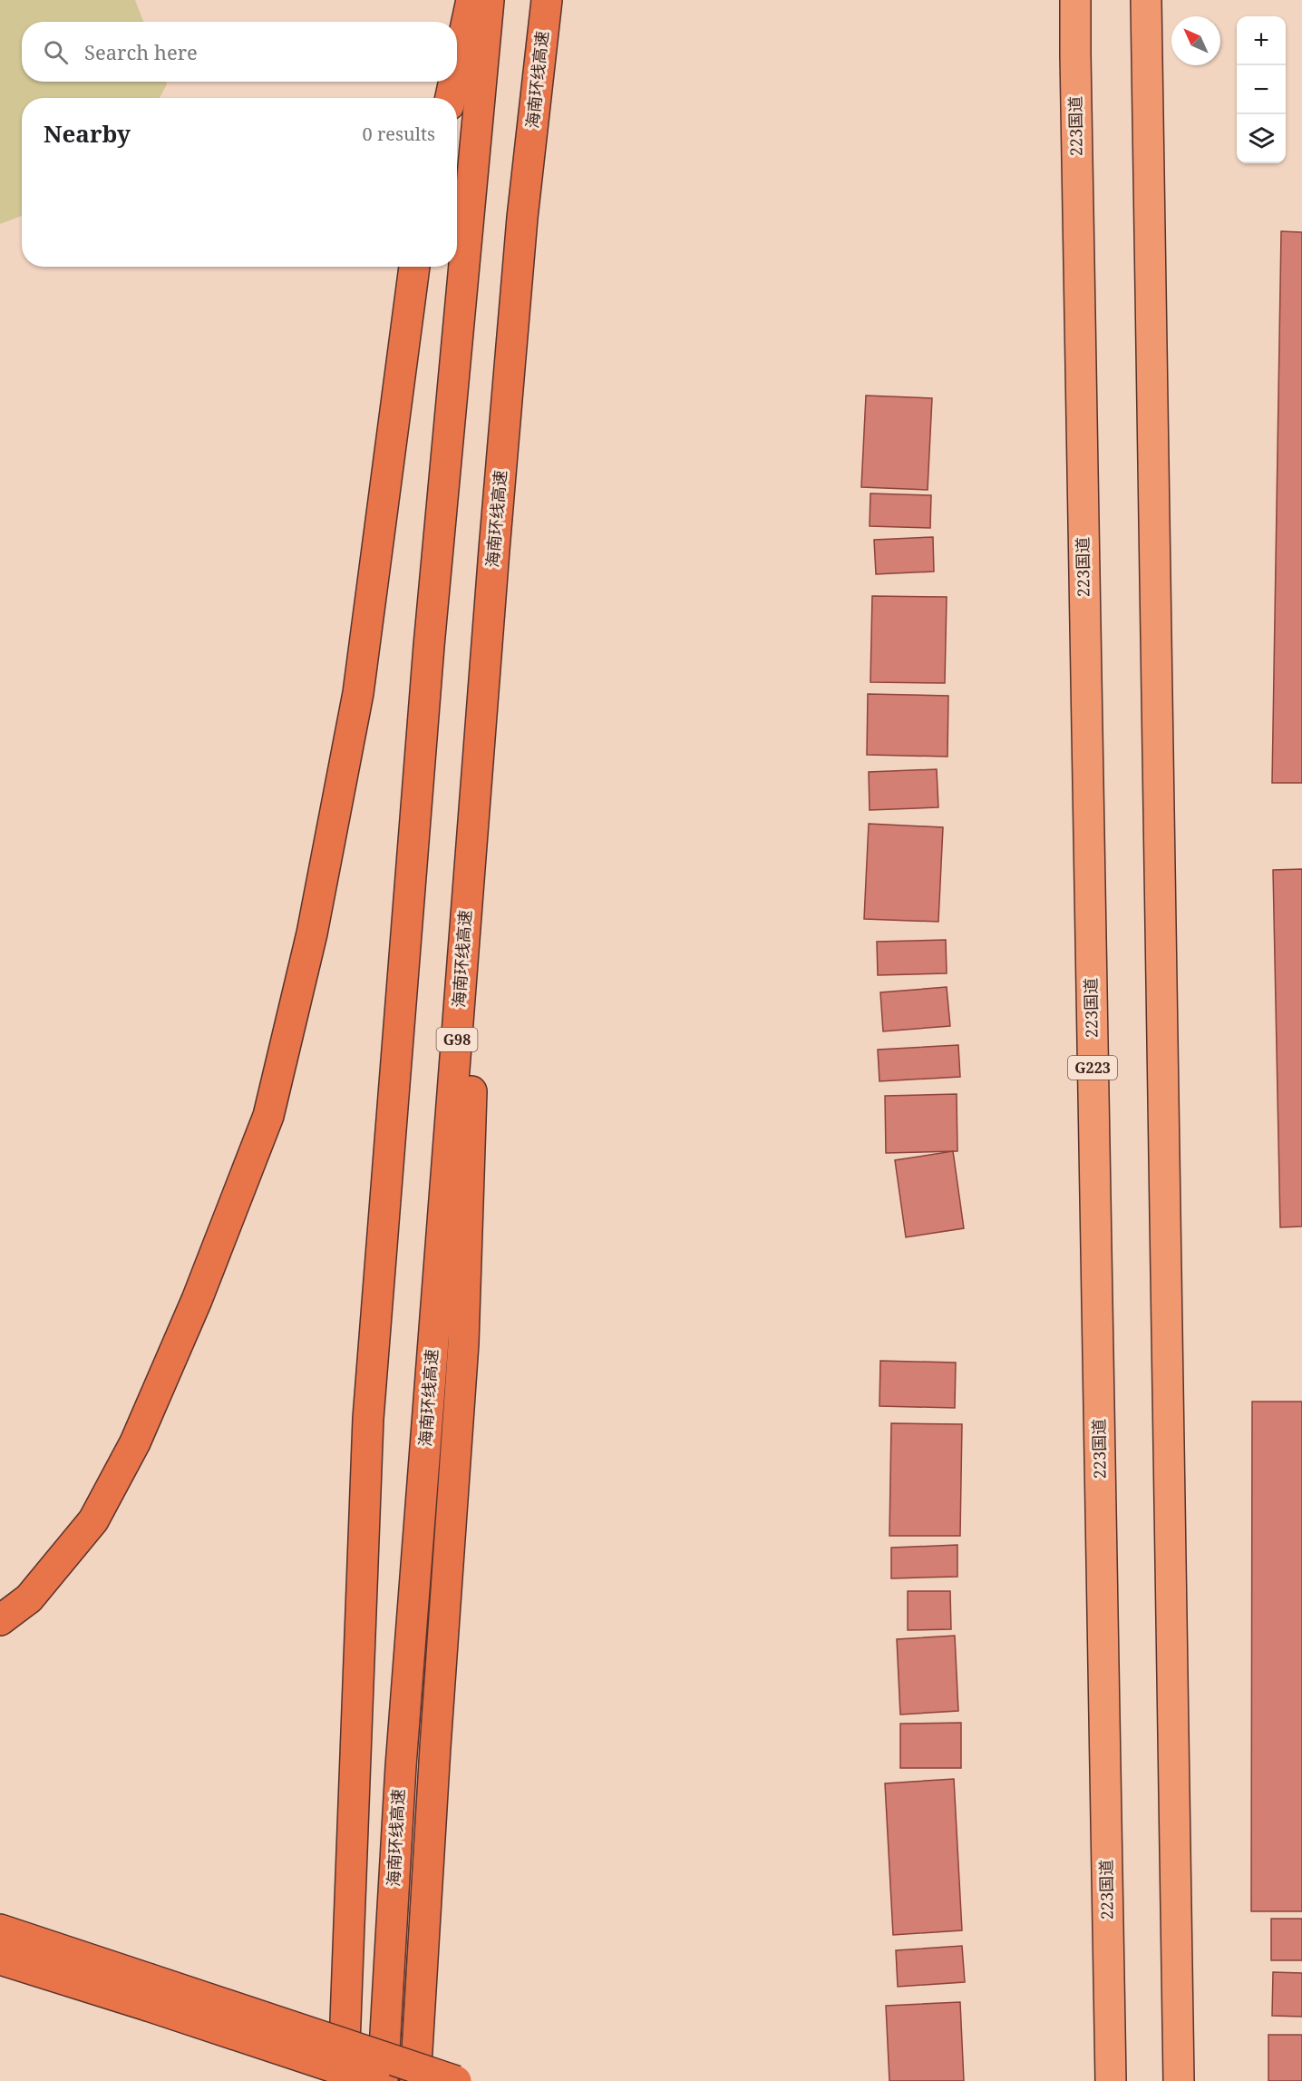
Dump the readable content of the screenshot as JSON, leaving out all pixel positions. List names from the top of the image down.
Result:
{
  "streets": {
    "highway": [
      "海南环线高速",
      "223国道",
      "G98",
      "G223"
    ]
  },
  "north": "top left",
  "page": {
    "map_buttons": ["+", "−"],
    "search": "Search here",
    "heading": ["Nearby", "0 results"]
  }
}
